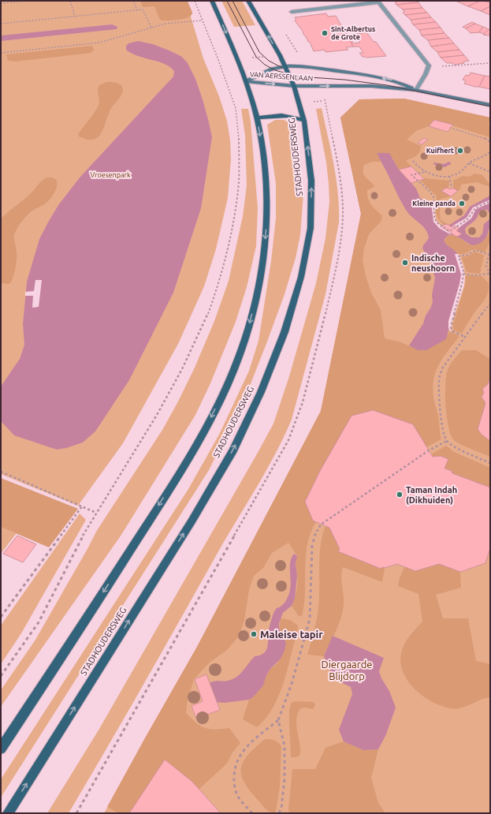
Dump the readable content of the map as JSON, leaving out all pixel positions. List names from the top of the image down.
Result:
{
  "streets": {
    "main road": ["STADHOUDERSWEG"],
    "street": ["VAN AERSSENLAAN"]
  },
  "crossings": [
    ["VAN AERSSENLAAN", "STADHOUDERSWEG"]
  ],
  "parks": ["Vroesenpark", "Diergaarde Blijdorp"],
  "places": [
    "Sint-Albertus de Grote",
    "Kuifhert",
    "Kleine panda",
    "Indische neushoorn",
    "Taman Indah (Dikhuiden)",
    "Maleise tapir"
  ]
}
